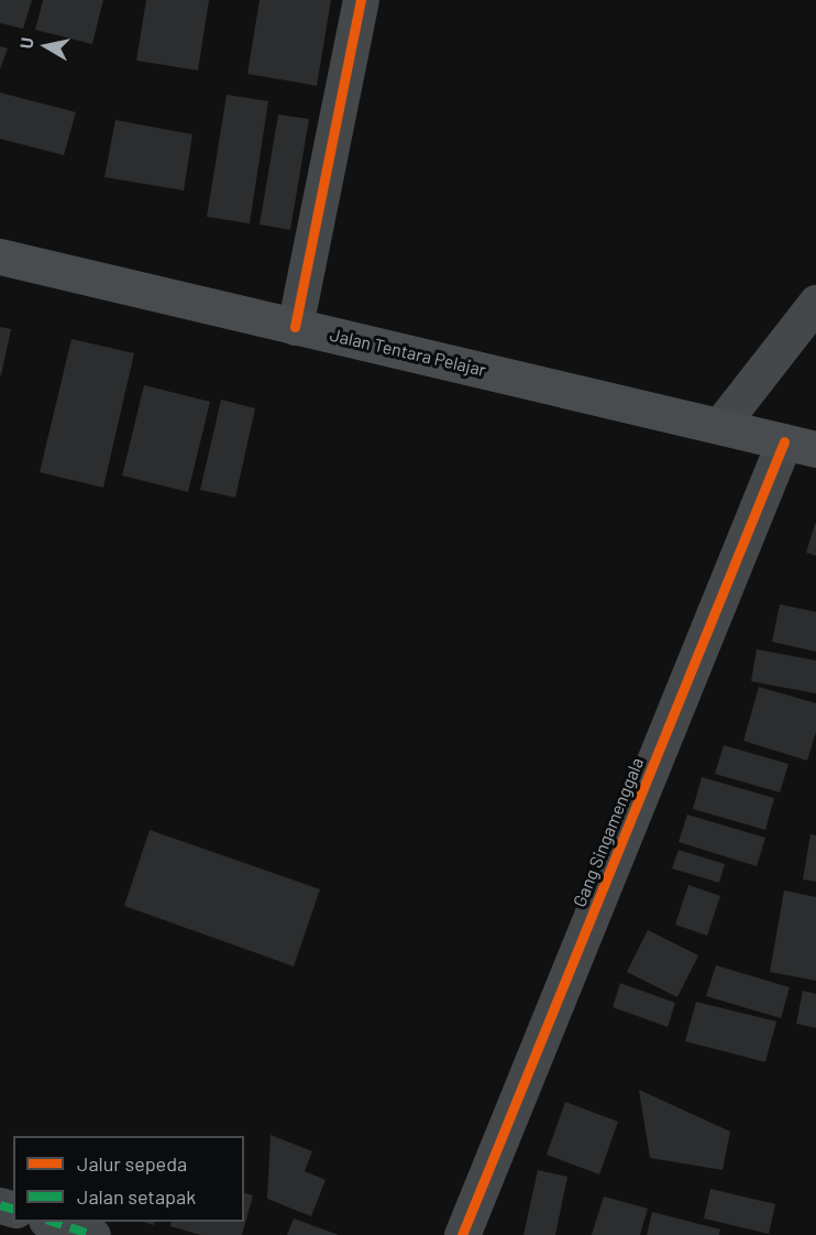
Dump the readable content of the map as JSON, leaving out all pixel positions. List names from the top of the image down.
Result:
{
  "streets": {
    "main road": ["Jalan Tentara Pelajar"],
    "street": ["Gang Singamenggala"]
  },
  "crossings": [
    ["Jalan Tentara Pelajar", "Gang Singamenggala"]
  ],
  "legend": ["Jalur sepeda", "Jalan setapak"],
  "north": "left"
}
